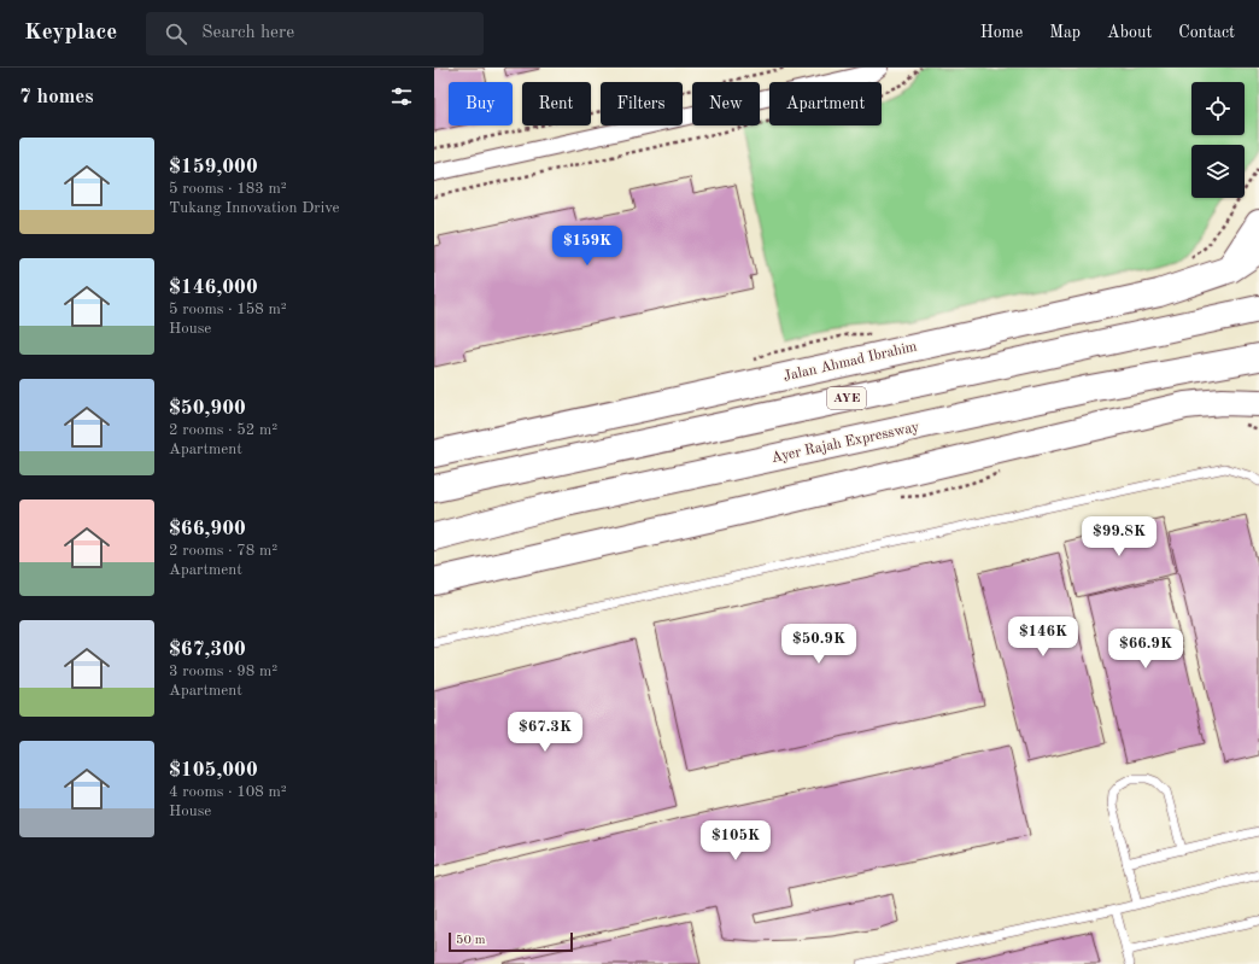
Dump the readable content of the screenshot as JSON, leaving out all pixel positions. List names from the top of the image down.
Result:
{
  "streets": {
    "main road": ["Jalan Ahmad Ibrahim", "AYE", "Ayer Rajah Expressway"]
  },
  "scale_bar": "50 m",
  "page": {
    "header": "Keyplace",
    "search": "Search here",
    "nav": [
      "Home",
      "Map",
      "About",
      "Contact"
    ],
    "heading": "7 homes",
    "chip": [
      "Buy",
      "Rent",
      "Filters",
      "New",
      "Apartment"
    ],
    "list": [
      {
        "name": "$159,000",
        "note": "5 rooms · 183 m² · Tukang Innovation Drive"
      },
      {
        "name": "$146,000",
        "note": "5 rooms · 158 m² · House"
      },
      {
        "name": "$50,900",
        "note": "2 rooms · 52 m² · Apartment"
      },
      {
        "name": "$66,900",
        "note": "2 rooms · 78 m² · Apartment"
      },
      {
        "name": "$67,300",
        "note": "3 rooms · 98 m² · Apartment"
      },
      {
        "name": "$105,000",
        "note": "4 rooms · 108 m² · House"
      }
    ],
    "price": [
      "$159K",
      "$99.8K",
      "$146K",
      "$50.9K",
      "$66.9K",
      "$67.3K",
      "$105K"
    ],
    "scale": "50 m"
  }
}
